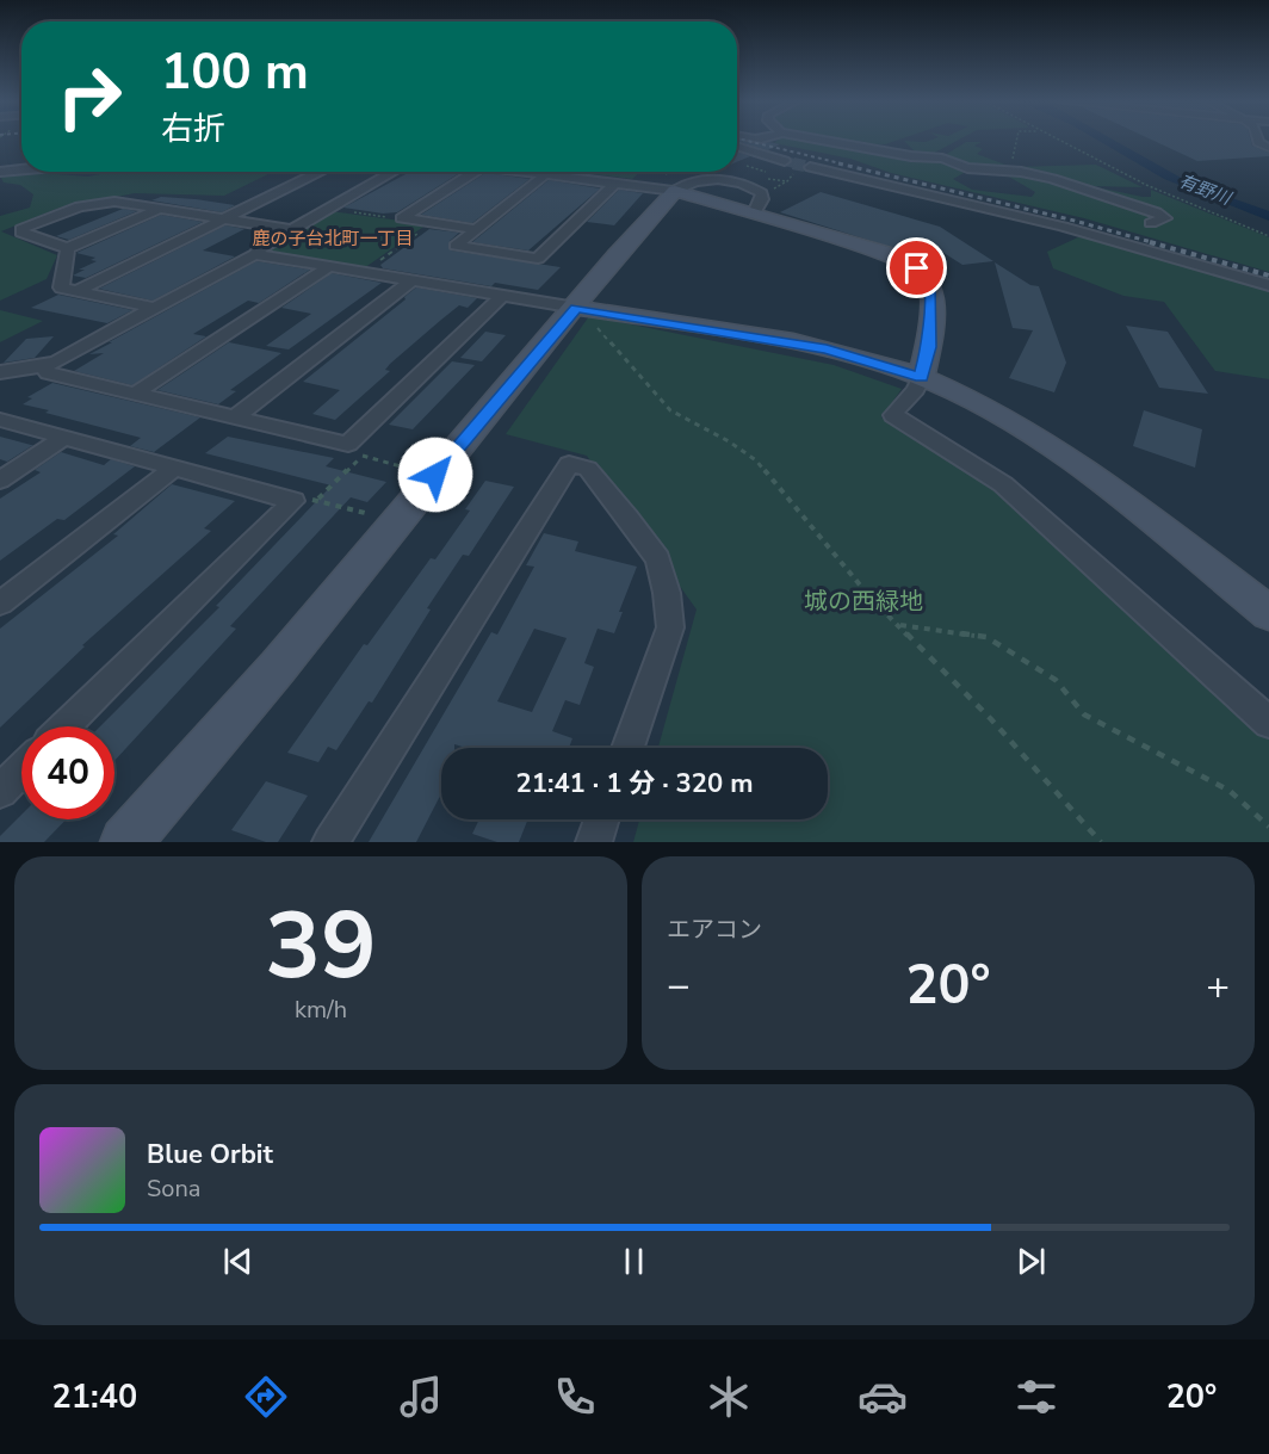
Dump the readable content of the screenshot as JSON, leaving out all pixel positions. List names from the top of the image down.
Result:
{
  "districts": ["鹿の子台北町一丁目"],
  "water": ["有野川"],
  "parks": ["城の西緑地"],
  "page": {
    "turn": ["100 m", "右折"],
    "limit": "40",
    "trip": "21:41 · 1 分 · 320 m",
    "tile": [
      ["39", "km/h"],
      "エアコン"
    ],
    "heat": ["−", "20°", "+"],
    "song": ["Blue Orbit", "Sona"],
    "tabs": ["21:40", "20°"]
  }
}
